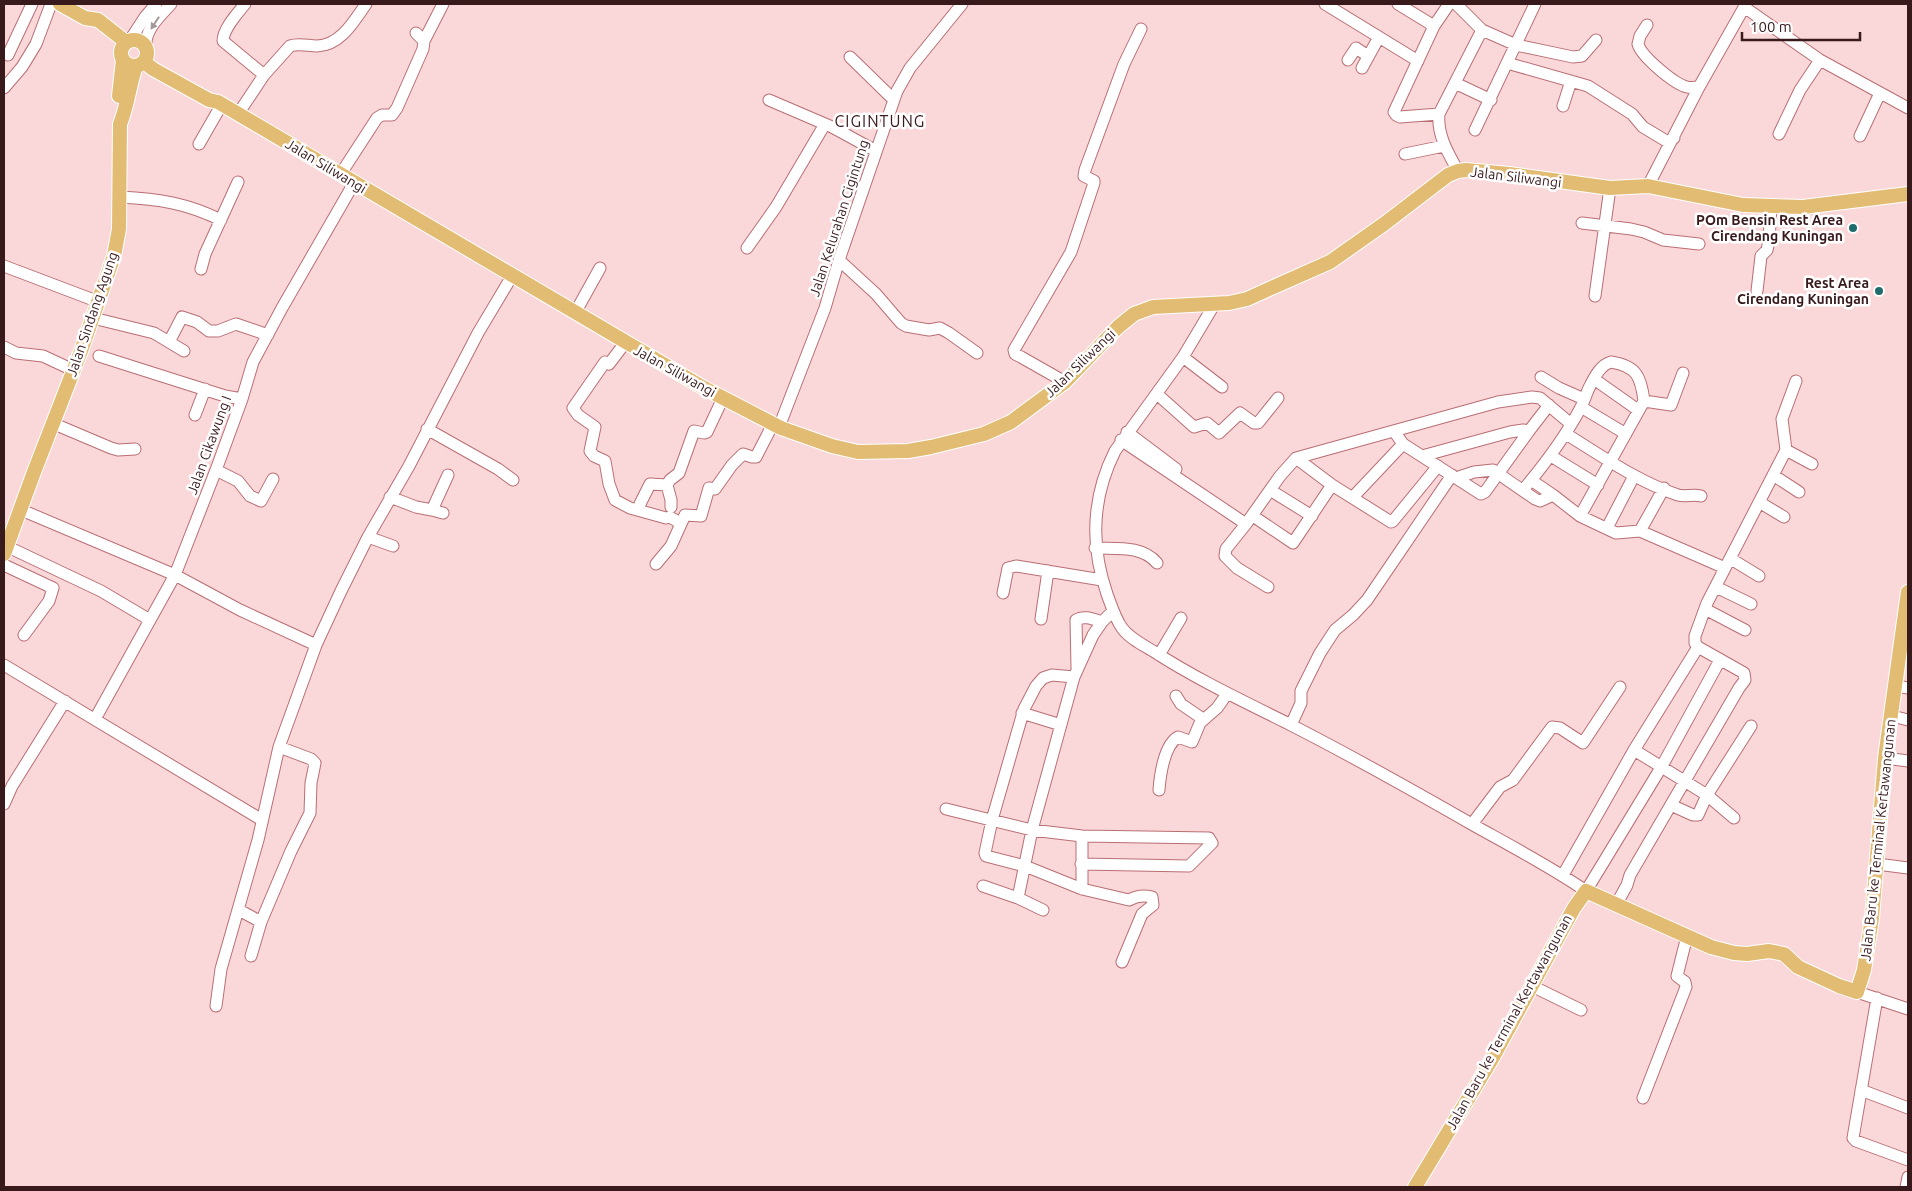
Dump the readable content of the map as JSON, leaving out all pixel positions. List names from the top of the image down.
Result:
{
  "streets": {
    "main road": ["Jalan Siliwangi", "Jalan Sindang Agung", "Jalan Baru ke Terminal Kertawangunan"],
    "street": ["Jalan Kelurahan Cigintung", "Jalan Cikawung I"]
  },
  "crossings": [
    ["Jalan Siliwangi", "Jalan Kelurahan Cigintung"],
    ["Jalan Siliwangi", "Jalan Sindang Agung"],
    ["Jalan Siliwangi", "Jalan Cikawung I"]
  ],
  "districts": ["CIGINTUNG"],
  "places": ["POm Bensin Rest Area Cirendang Kuningan", "Rest Area Cirendang Kuningan"],
  "scale_bar": "100 m"
}
